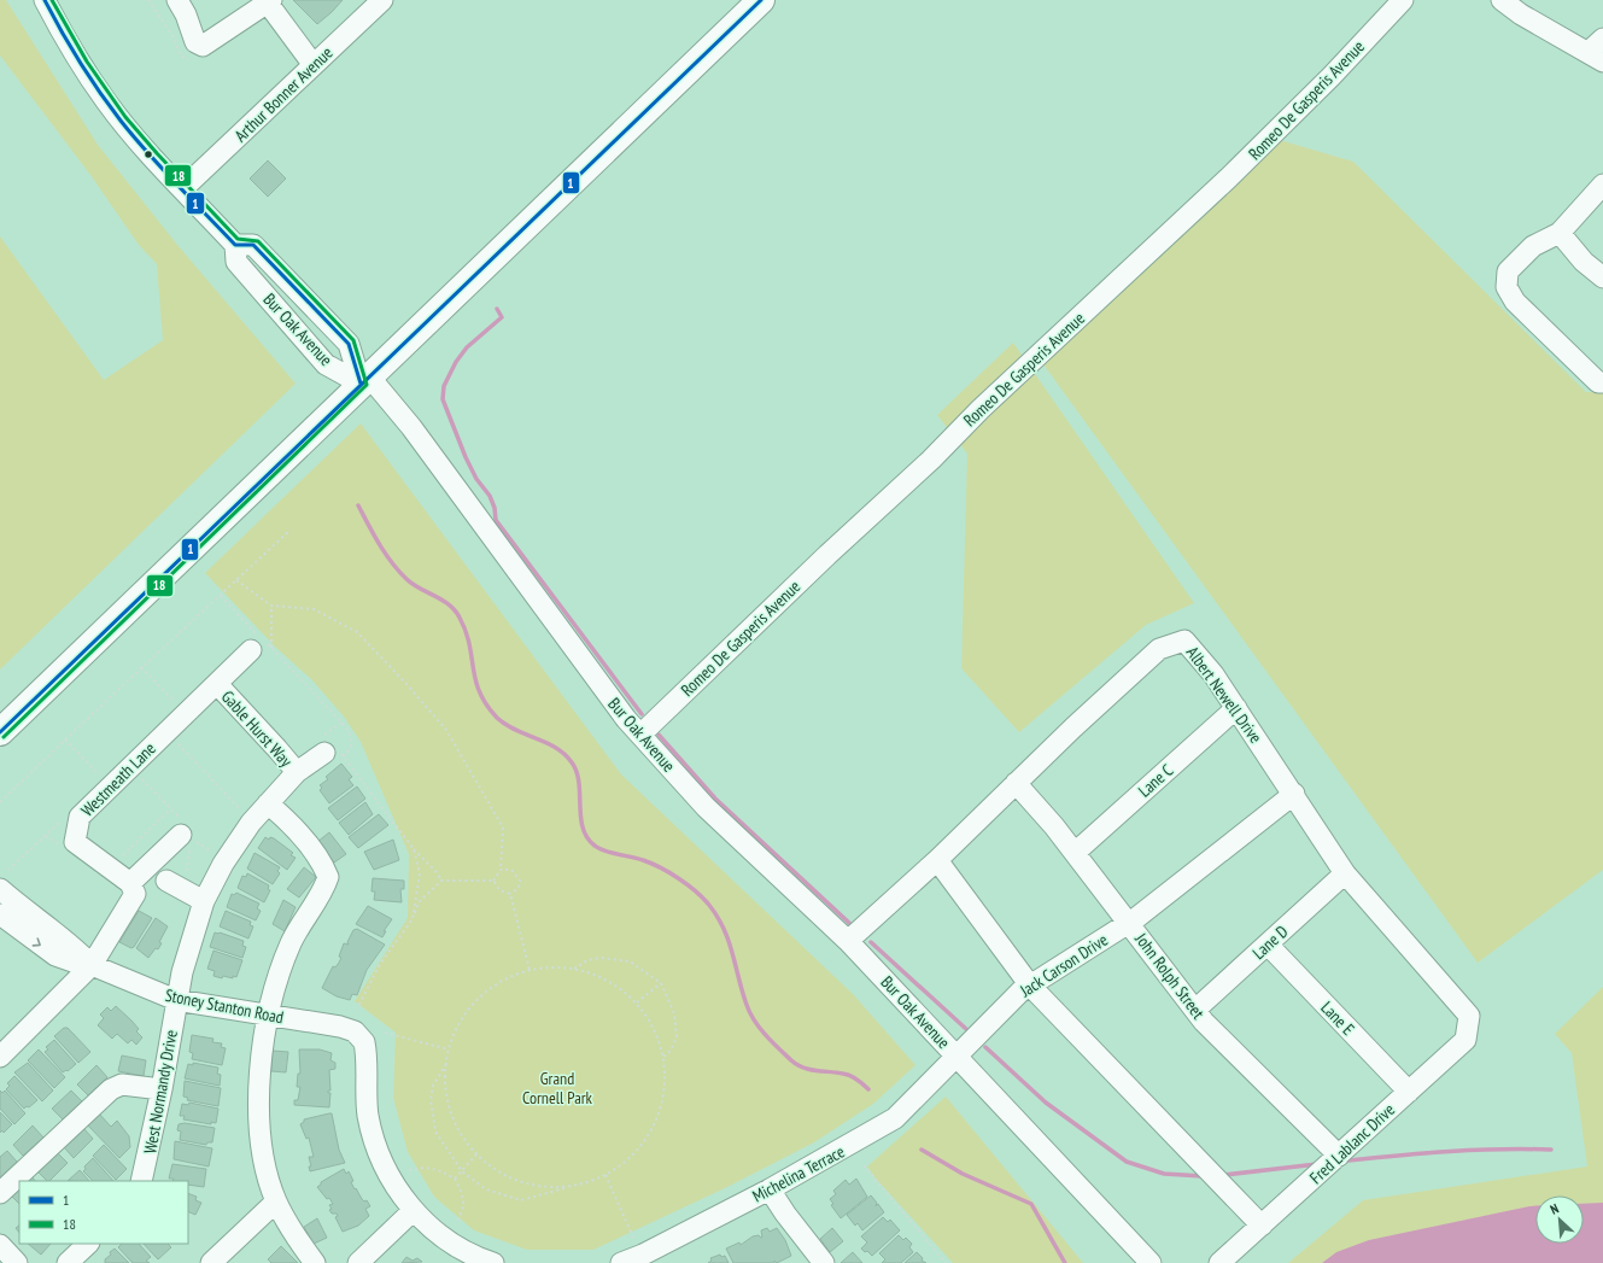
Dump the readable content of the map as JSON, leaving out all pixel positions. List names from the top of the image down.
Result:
{
  "streets": {
    "street": [
      "Arthur Bonner Avenue",
      "Romeo De Gasperis Avenue",
      "Bur Oak Avenue",
      "Albert Newell Drive",
      "Gable Hurst Way",
      "Westmeath Lane",
      "Lane C",
      "Lane D",
      "Jack Carson Drive",
      "John Rolph Street",
      "Stoney Stanton Road",
      "Lane E",
      "West Normandy Drive",
      "Fred Lablanc Drive",
      "Michelina Terrace"
    ]
  },
  "crossings": [
    ["Arthur Bonner Avenue", "Bur Oak Avenue"],
    ["Romeo De Gasperis Avenue", "Bur Oak Avenue"],
    ["Bur Oak Avenue", "Albert Newell Drive"],
    ["Bur Oak Avenue", "Jack Carson Drive"],
    ["Bur Oak Avenue", "Michelina Terrace"],
    ["Albert Newell Drive", "Lane C"],
    ["Albert Newell Drive", "Lane D"],
    ["Albert Newell Drive", "Jack Carson Drive"],
    ["Albert Newell Drive", "John Rolph Street"],
    ["Albert Newell Drive", "Fred Lablanc Drive"],
    ["Gable Hurst Way", "Westmeath Lane"],
    ["Gable Hurst Way", "West Normandy Drive"],
    ["Lane C", "John Rolph Street"],
    ["Lane D", "John Rolph Street"],
    ["Lane D", "Lane E"],
    ["Jack Carson Drive", "John Rolph Street"],
    ["Jack Carson Drive", "Michelina Terrace"],
    ["John Rolph Street", "Fred Lablanc Drive"],
    ["Stoney Stanton Road", "West Normandy Drive"],
    ["Lane E", "Fred Lablanc Drive"]
  ],
  "parks": ["Grand Cornell Park"],
  "lines": ["transit line 1", "transit line 18"],
  "legend": ["1", "18"],
  "north": "top left"
}
